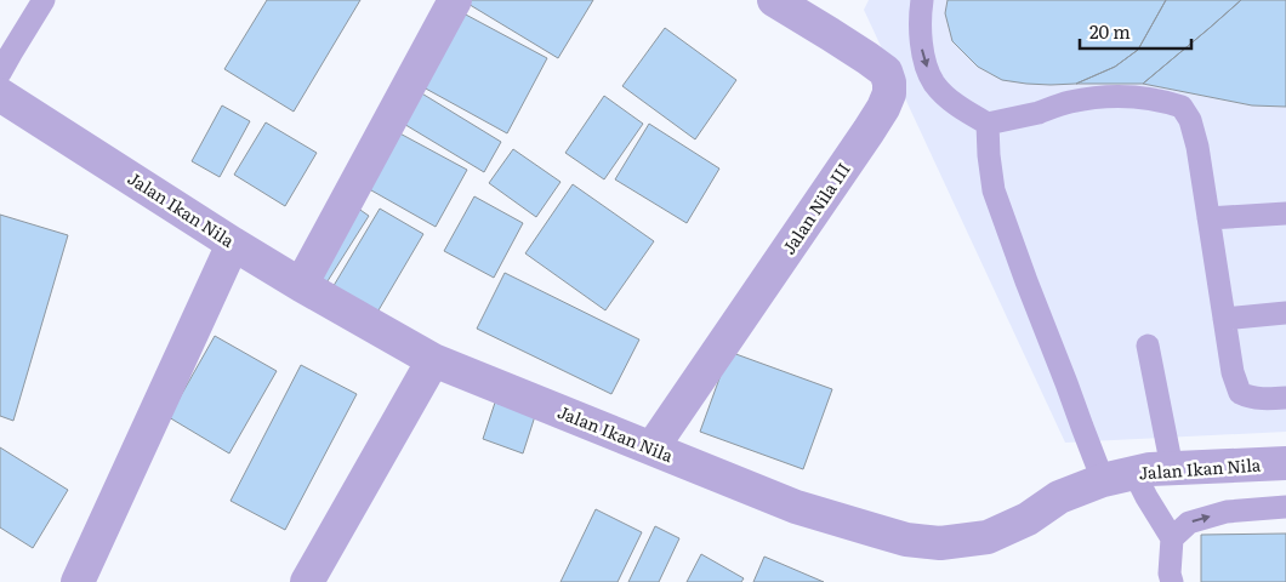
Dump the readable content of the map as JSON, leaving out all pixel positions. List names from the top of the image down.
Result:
{
  "streets": {
    "street": ["Jalan Nila III", "Jalan Ikan Nila"]
  },
  "crossings": [
    ["Jalan Nila III", "Jalan Ikan Nila"]
  ],
  "scale_bar": "20 m"
}
